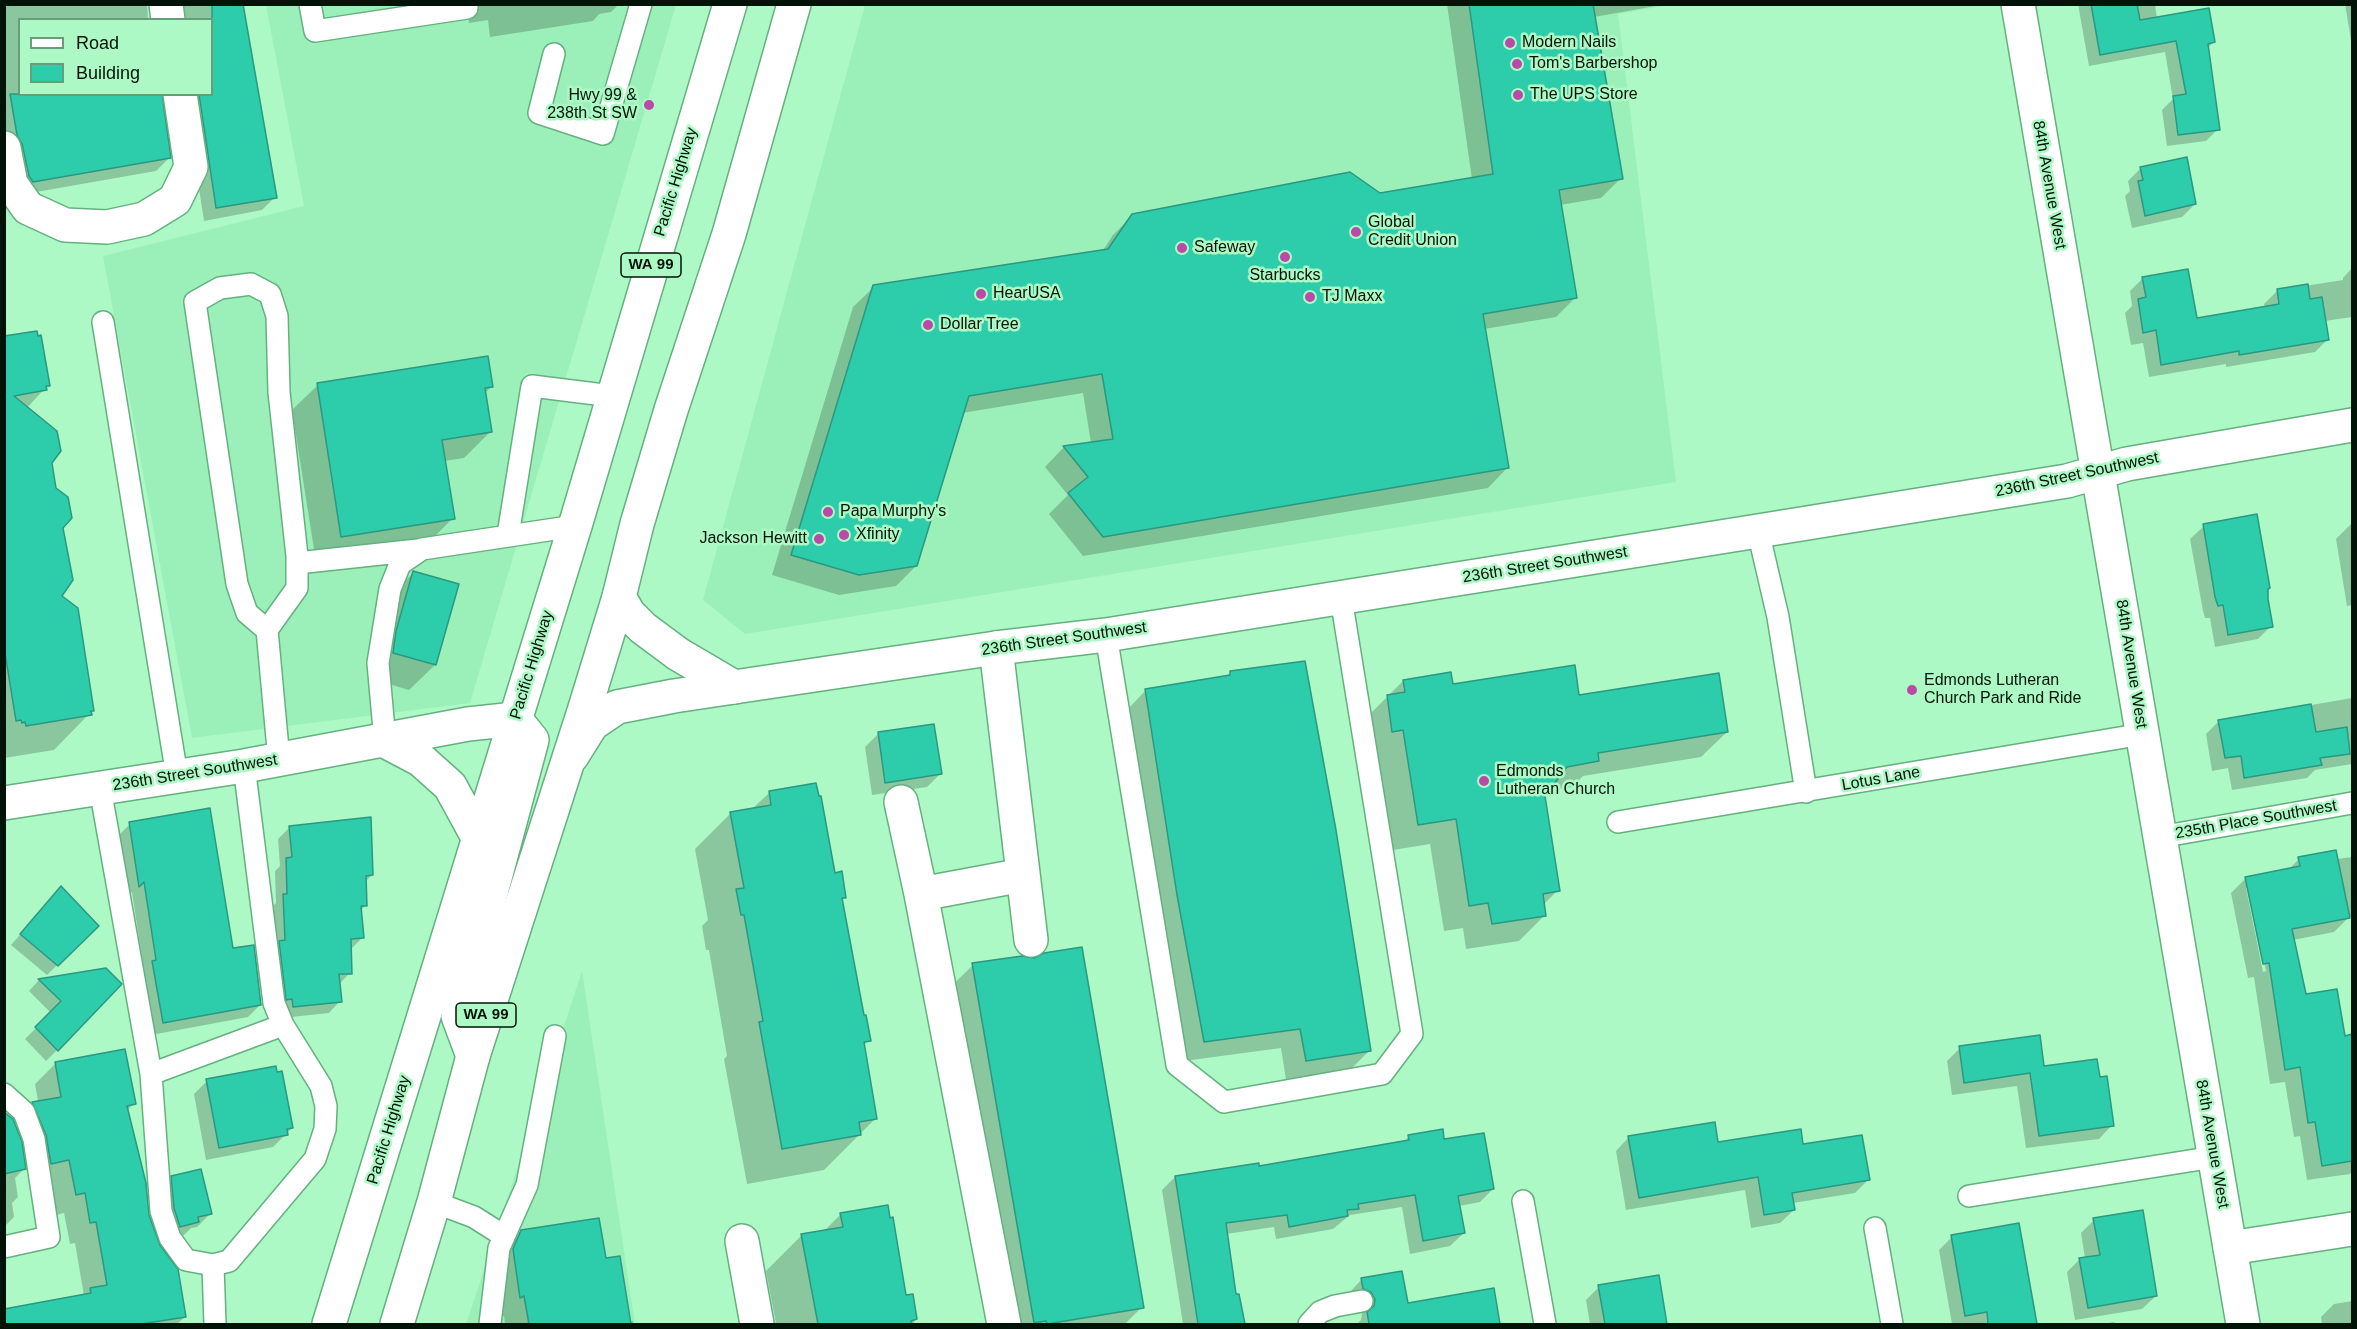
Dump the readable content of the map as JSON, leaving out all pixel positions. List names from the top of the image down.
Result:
{
  "streets": {
    "main road": [
      "Pacific Highway",
      "84th Avenue West",
      "WA 99",
      "236th Street Southwest"
    ],
    "lane": ["Lotus Lane", "235th Place Southwest"]
  },
  "crossings": [
    ["Pacific Highway", "236th Street Southwest"],
    ["84th Avenue West", "236th Street Southwest"],
    ["84th Avenue West", "Lotus Lane"],
    ["84th Avenue West", "235th Place Southwest"],
    ["WA 99", "236th Street Southwest"]
  ],
  "places": [
    "Modern Nails",
    "Tom's Barbershop",
    "The UPS Store",
    "Hwy 99 & 238th St SW",
    "Global Credit Union",
    "Safeway",
    "Starbucks",
    "HearUSA",
    "TJ Maxx",
    "Dollar Tree",
    "Papa Murphy's",
    "Xfinity",
    "Jackson Hewitt",
    "Edmonds Lutheran Church Park and Ride",
    "Edmonds Lutheran Church"
  ],
  "legend": ["Road", "Building"]
}
